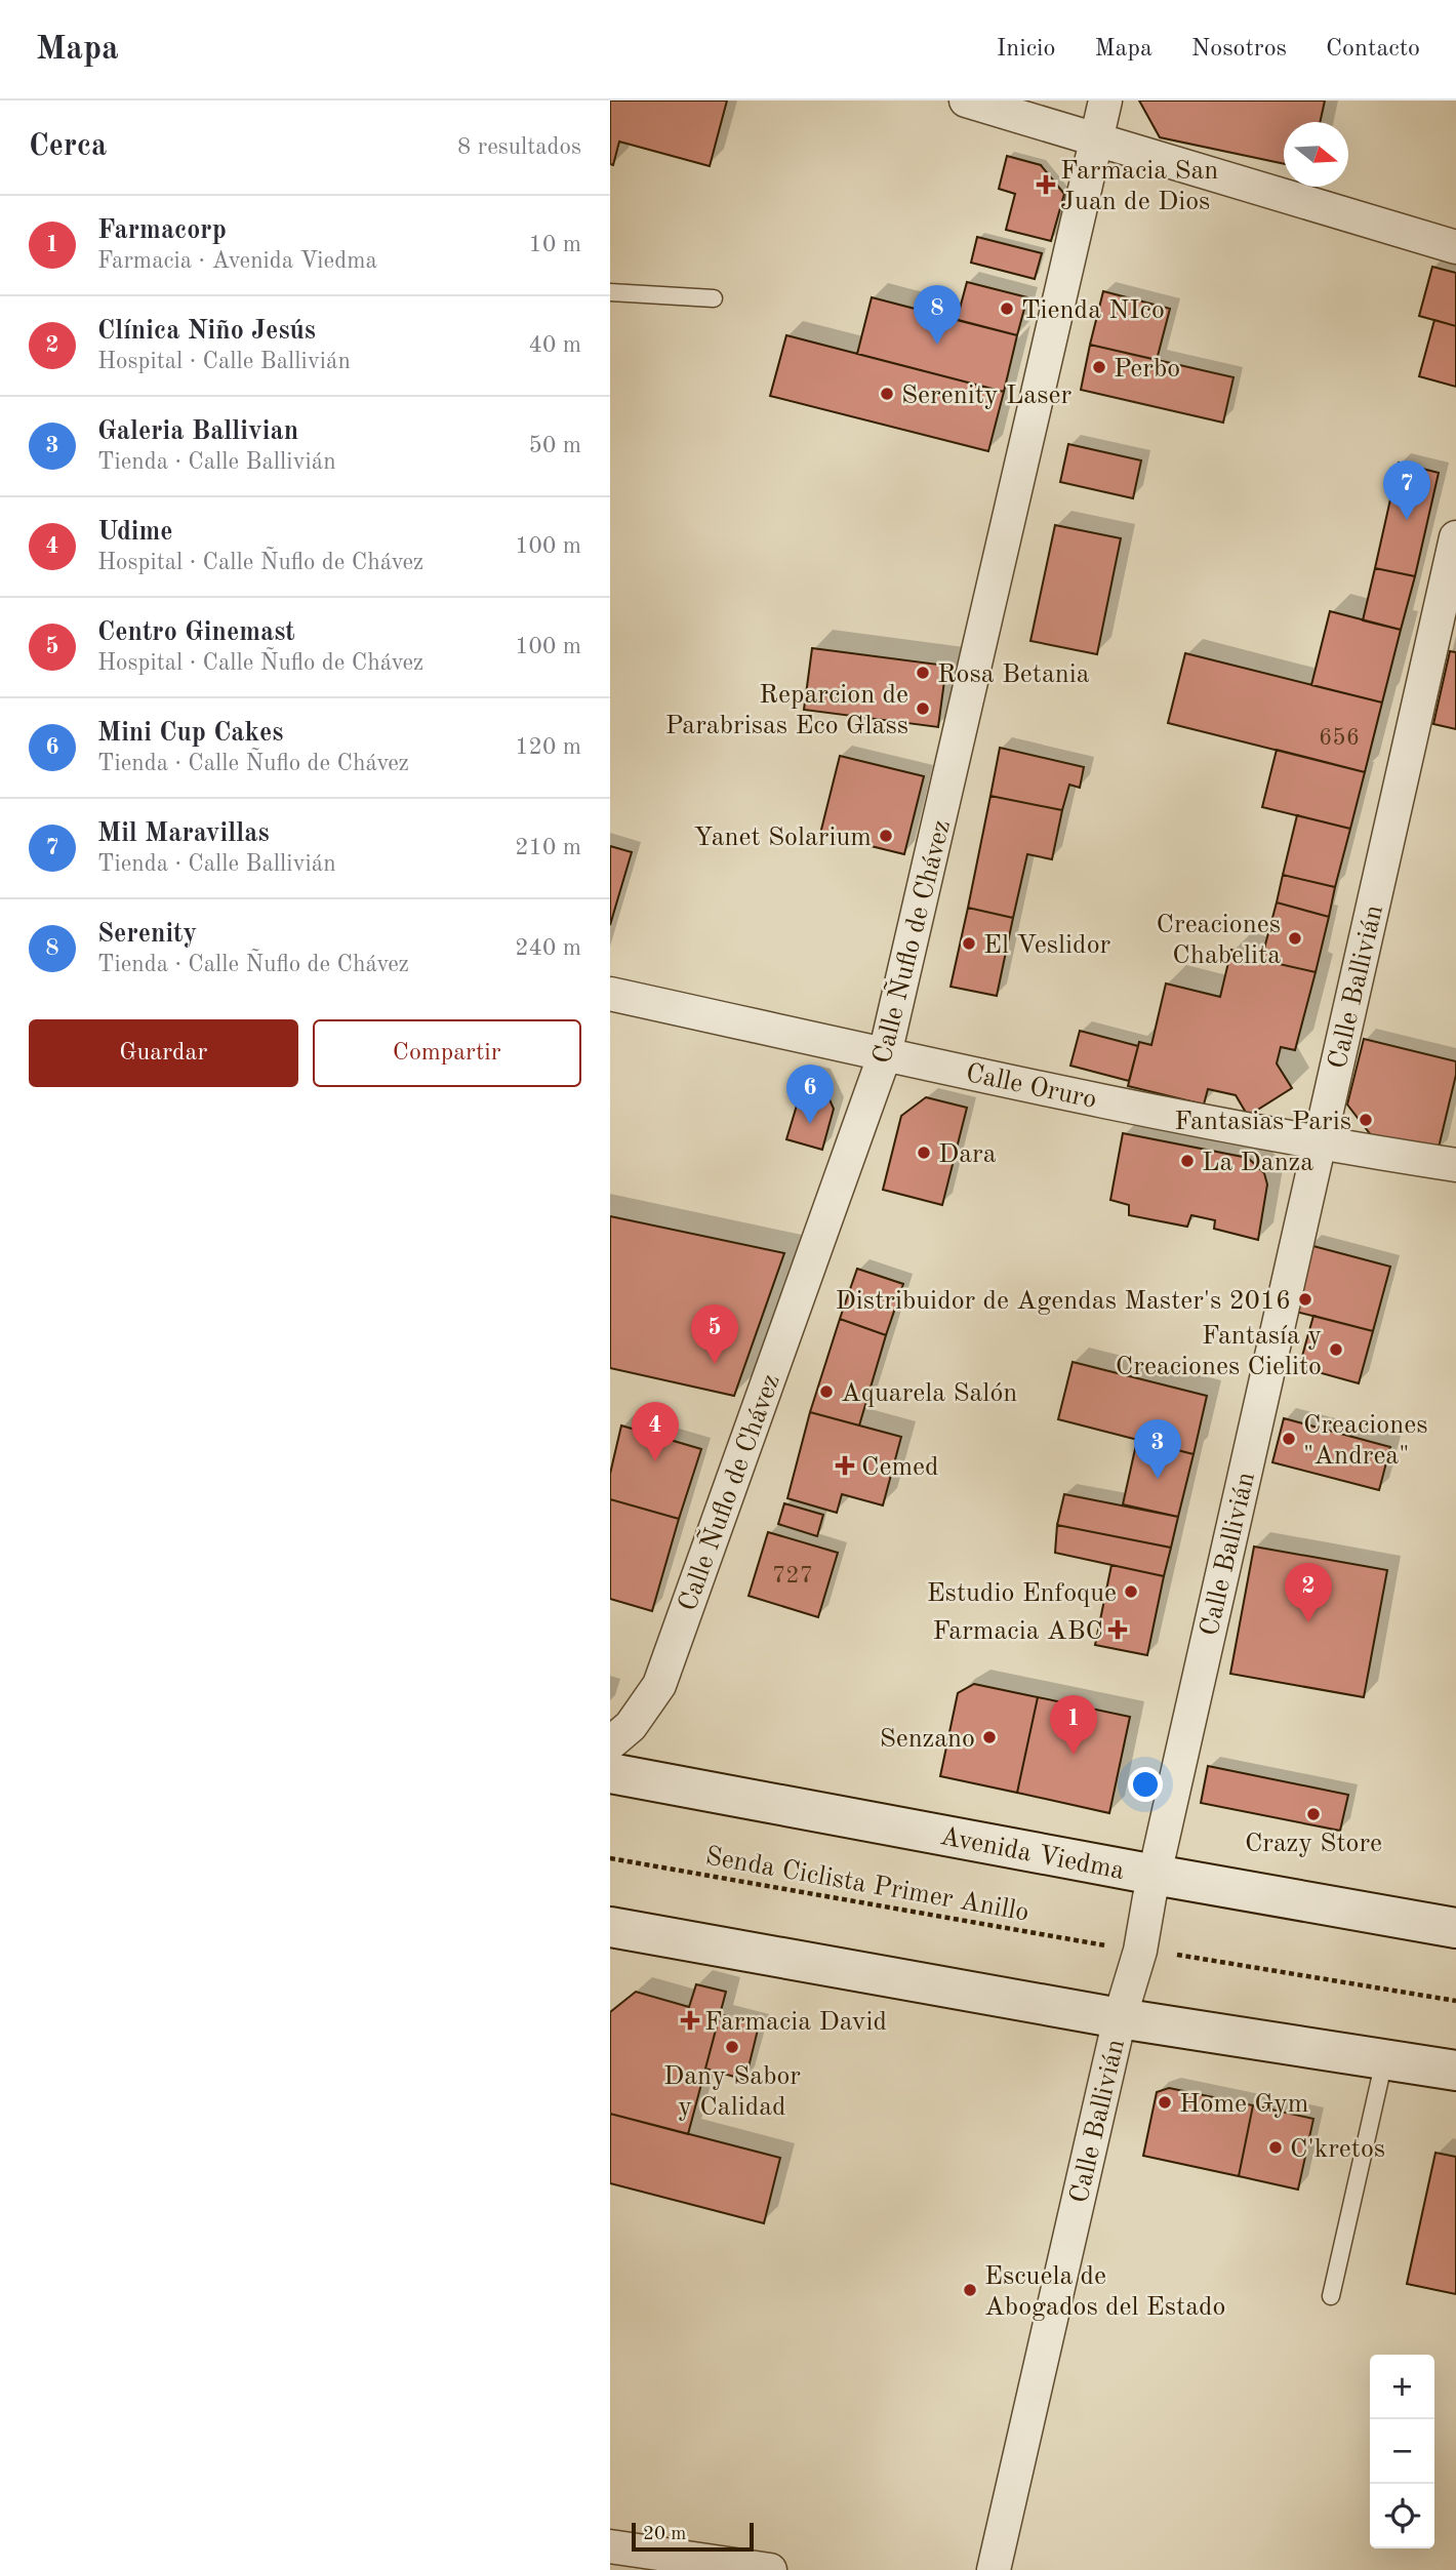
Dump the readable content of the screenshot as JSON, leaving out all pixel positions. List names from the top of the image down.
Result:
{
  "streets": {
    "main road": ["Avenida Viedma"],
    "street": ["Calle Ñuflo de Chávez", "Calle Ballivián", "Calle Oruro"],
    "path": ["Senda Ciclista Primer Anillo"]
  },
  "crossings": [
    ["Calle Ñuflo de Chávez", "Calle Oruro"],
    ["Calle Ballivián", "Calle Oruro"],
    ["Calle Ballivián", "Avenida Viedma"]
  ],
  "places": {
    "health": [
      "Farmacia San Juan de Dios",
      "Cemed",
      "Farmacia ABC",
      "Farmacia David"
    ],
    "other": [
      "Tienda NIco",
      "Perbo",
      "Serenity Laser",
      "Rosa Betania",
      "Reparcion de Parabrisas Eco Glass",
      "Yanet Solarium",
      "Creaciones Chabelita",
      "El Veslidor",
      "Fantasias Paris",
      "Dara",
      "La Danza",
      "Distribuidor de Agendas Master's 2016",
      "Fantasía y Creaciones Cielito",
      "Aquarela Salón",
      "Creaciones \"Andrea\"",
      "Estudio Enfoque",
      "Senzano",
      "Crazy Store",
      "Dany Sabor y Calidad",
      "Home Gym",
      "C'kretos",
      "Escuela de Abogados del Estado"
    ]
  },
  "house_numbers": ["656", "727"],
  "scale_bar": "20 m",
  "north": "right",
  "page": {
    "header": "Mapa",
    "nav": [
      "Inicio",
      "Mapa",
      "Nosotros",
      "Contacto"
    ],
    "heading": ["Cerca", "8 resultados"],
    "list": [
      {
        "mark": "1",
        "name": "Farmacorp",
        "note": "Farmacia · Avenida Viedma",
        "value": "10 m"
      },
      {
        "mark": "2",
        "name": "Clínica Niño Jesús",
        "note": "Hospital · Calle Ballivián",
        "value": "40 m"
      },
      {
        "mark": "3",
        "name": "Galeria Ballivian",
        "note": "Tienda · Calle Ballivián",
        "value": "50 m"
      },
      {
        "mark": "4",
        "name": "Udime",
        "note": "Hospital · Calle Ñuflo de Chávez",
        "value": "100 m"
      },
      {
        "mark": "5",
        "name": "Centro Ginemast",
        "note": "Hospital · Calle Ñuflo de Chávez",
        "value": "100 m"
      },
      {
        "mark": "6",
        "name": "Mini Cup Cakes",
        "note": "Tienda · Calle Ñuflo de Chávez",
        "value": "120 m"
      },
      {
        "mark": "7",
        "name": "Mil Maravillas",
        "note": "Tienda · Calle Ballivián",
        "value": "210 m"
      },
      {
        "mark": "8",
        "name": "Serenity",
        "note": "Tienda · Calle Ñuflo de Chávez",
        "value": "240 m"
      }
    ],
    "pins": [
      "8",
      "7",
      "6",
      "5",
      "4",
      "3",
      "2",
      "1"
    ],
    "buttons": ["Guardar", "Compartir"],
    "map_buttons": ["+", "−"],
    "scale": "20 m"
  }
}
